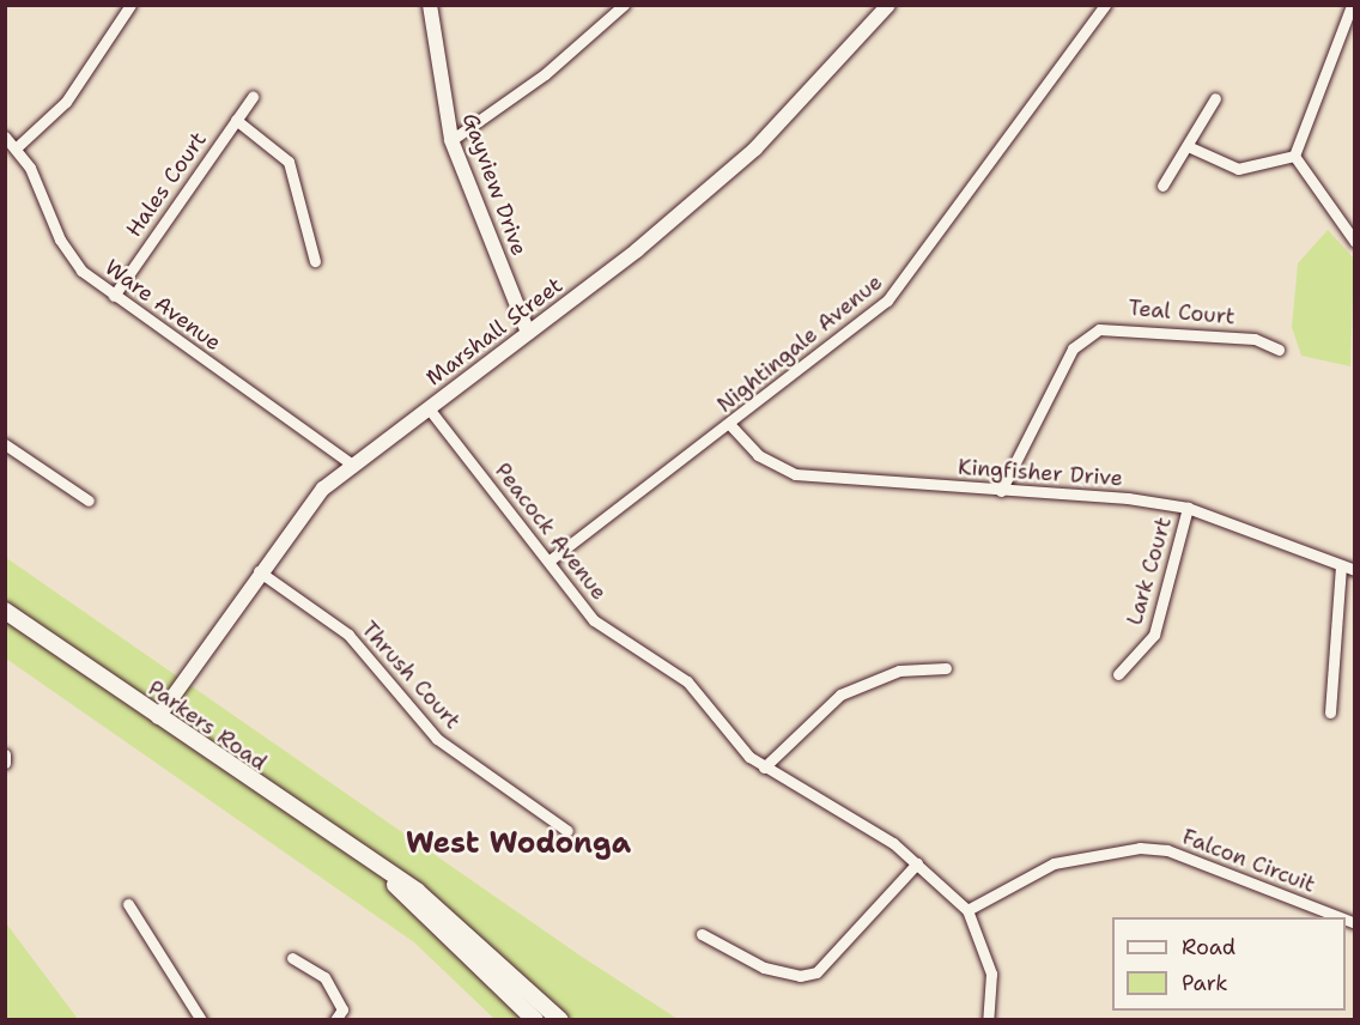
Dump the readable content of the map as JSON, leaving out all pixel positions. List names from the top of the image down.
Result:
{
  "streets": {
    "main road": ["Parkers Road"],
    "street": [
      "Hales Court",
      "Gayview Drive",
      "Ware Avenue",
      "Teal Court",
      "Marshall Street",
      "Nightingale Avenue",
      "Kingfisher Drive",
      "Peacock Avenue",
      "Lark Court",
      "Thrush Court",
      "Falcon Circuit"
    ]
  },
  "crossings": [
    ["Hales Court", "Ware Avenue"],
    ["Gayview Drive", "Marshall Street"],
    ["Ware Avenue", "Marshall Street"],
    ["Teal Court", "Kingfisher Drive"],
    ["Marshall Street", "Peacock Avenue"],
    ["Marshall Street", "Thrush Court"],
    ["Marshall Street", "Parkers Road"],
    ["Nightingale Avenue", "Kingfisher Drive"],
    ["Nightingale Avenue", "Peacock Avenue"],
    ["Kingfisher Drive", "Lark Court"],
    ["Peacock Avenue", "Falcon Circuit"]
  ],
  "districts": ["West Wodonga"],
  "legend": ["Road", "Park"]
}
